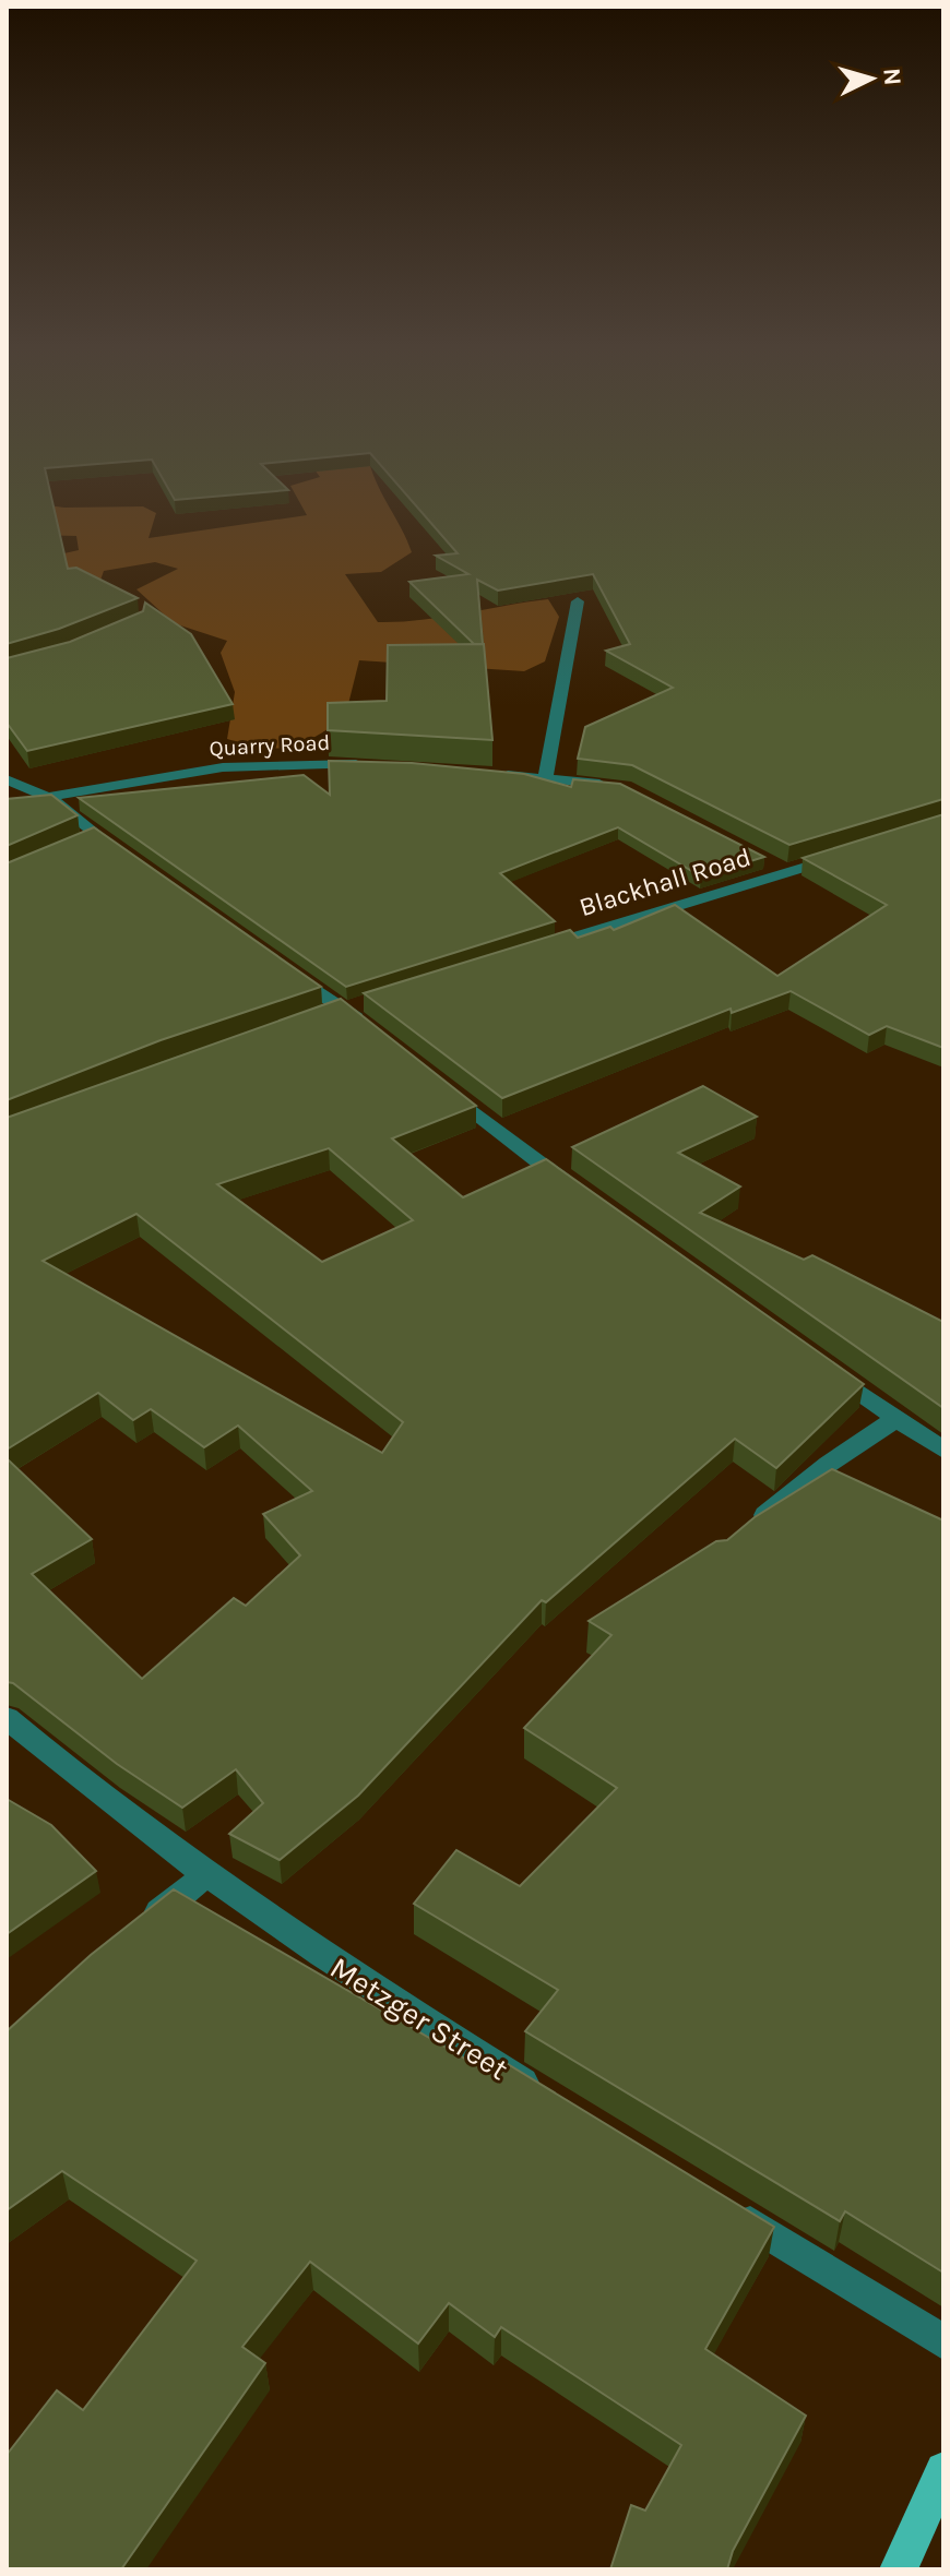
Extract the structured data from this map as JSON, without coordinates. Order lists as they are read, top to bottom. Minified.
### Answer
{"streets":{"street":["Quarry Road","Blackhall Road","Metzger Street"]},"north":"right"}
